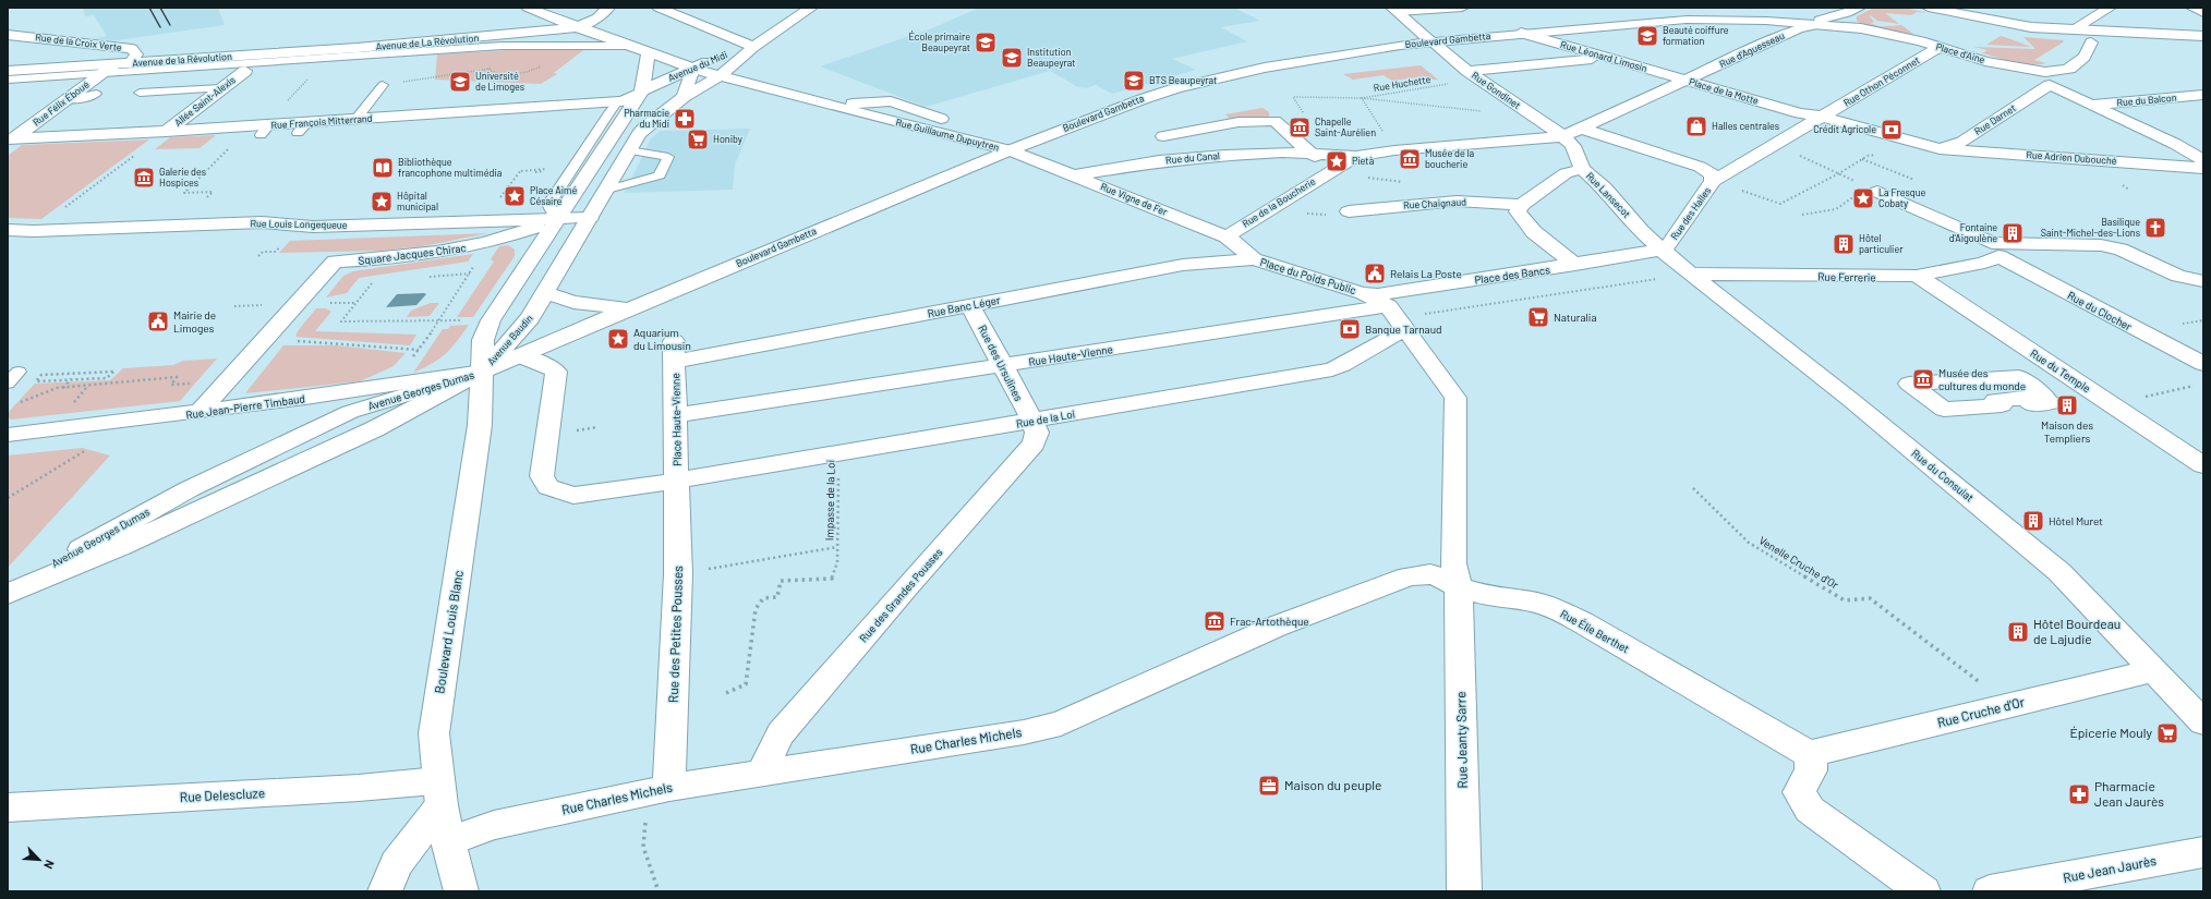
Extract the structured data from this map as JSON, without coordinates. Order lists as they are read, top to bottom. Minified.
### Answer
{"streets":{"street":["Boulevard Gambetta","Rue de la Croix Verte","Avenue de La Révolution","Rue d'Aguesseau","Place d'Aine","Rue Léonard Limosin","Avenue de la Révolution","Avenue du Midi","Rue Othon Péconnet","Rue Gondinet","Place de la Motte","Rue du Balcon","Allée Saint-Alexis","Rue Félix Éboué","Rue Darnet","Rue François Mitterrand","Rue Guillaume Dupuytren","Rue du Canal","Rue Adrien Dubouché","Rue Lansecot","Rue Vigne de Fer","Rue de la Boucherie","Rue Chaignaud","Rue des Halles","Rue Louis Longequeue","Square Jacques Chirac","Place des Bancs","Place du Poids Public","Rue Ferrerie","Rue Banc Léger","Rue du Clocher","Avenue Baudin","Rue Haute-Vienne","Rue des Ursulines","Rue du Temple","Avenue Georges Dumas","Rue Jean-Pierre Timbaud","Rue de la Loi","Place Haute-Vienne","Rue du Consulat","Rue des Grandes Pousses","Rue Élie Berthet","Boulevard Louis Blanc","Rue des Petites Pousses","Rue Cruche d'Or","Rue Jeanty Sarre","Rue Charles Michels","Rue Delescluze","Rue Jean Jaurès"],"path":["Rue Huchette","Impasse de la Loi","Venelle Cruche d'Or"]},"crossings":[["Boulevard Gambetta","Rue d'Aguesseau"],["Boulevard Gambetta","Place d'Aine"],["Boulevard Gambetta","Rue Léonard Limosin"],["Boulevard Gambetta","Rue Gondinet"],["Boulevard Gambetta","Rue Guillaume Dupuytren"],["Boulevard Gambetta","Rue Vigne de Fer"],["Boulevard Gambetta","Avenue Baudin"],["Boulevard Gambetta","Avenue Georges Dumas"],["Boulevard Gambetta","Rue Jean-Pierre Timbaud"],["Boulevard Gambetta","Place Haute-Vienne"],["Boulevard Gambetta","Boulevard Louis Blanc"],["Rue de la Croix Verte","Avenue de la Révolution"],["Avenue de La Révolution","Avenue de la Révolution"],["Rue d'Aguesseau","Place d'Aine"],["Rue d'Aguesseau","Rue Léonard Limosin"],["Rue d'Aguesseau","Place de la Motte"],["Place d'Aine","Rue Othon Péconnet"],["Place d'Aine","Rue Darnet"],["Rue Léonard Limosin","Place de la Motte"],["Avenue de la Révolution","Rue Félix Éboué"],["Avenue du Midi","Rue François Mitterrand"],["Avenue du Midi","Rue Guillaume Dupuytren"],["Avenue du Midi","Avenue Baudin"],["Rue Othon Péconnet","Place de la Motte"],["Rue Huchette","Rue Gondinet"],["Rue Huchette","Rue de la Boucherie"],["Rue Gondinet","Place de la Motte"],["Rue Gondinet","Rue Lansecot"],["Place de la Motte","Rue Darnet"],["Place de la Motte","Rue Adrien Dubouché"],["Place de la Motte","Rue Lansecot"],["Allée Saint-Alexis","Rue François Mitterrand"],["Rue Félix Éboué","Rue François Mitterrand"],["Rue Darnet","Rue Adrien Dubouché"],["Rue François Mitterrand","Avenue Baudin"],["Rue Guillaume Dupuytren","Rue Vigne de Fer"],["Rue Guillaume Dupuytren","Avenue Baudin"],["Rue du Canal","Rue Vigne de Fer"],["Rue Lansecot","Rue des Halles"],["Rue Lansecot","Place des Bancs"],["Rue Lansecot","Rue du Consulat"],["Rue Vigne de Fer","Rue de la Boucherie"],["Rue Vigne de Fer","Place du Poids Public"],["Rue Vigne de Fer","Rue Banc Léger"],["Rue des Halles","Place des Bancs"],["Rue des Halles","Rue du Consulat"],["Rue Louis Longequeue","Square Jacques Chirac"],["Rue Louis Longequeue","Avenue Baudin"],["Square Jacques Chirac","Avenue Baudin"],["Square Jacques Chirac","Rue Jean-Pierre Timbaud"],["Place des Bancs","Place du Poids Public"],["Place des Bancs","Rue du Consulat"],["Place du Poids Public","Rue Banc Léger"],["Rue Ferrerie","Rue du Clocher"],["Rue Ferrerie","Rue du Temple"],["Rue Ferrerie","Rue du Consulat"],["Rue Banc Léger","Rue des Ursulines"],["Rue Banc Léger","Place Haute-Vienne"],["Avenue Baudin","Avenue Georges Dumas"],["Avenue Baudin","Rue Jean-Pierre Timbaud"],["Avenue Baudin","Boulevard Louis Blanc"],["Rue Haute-Vienne","Rue des Ursulines"],["Rue Haute-Vienne","Rue de la Loi"],["Rue Haute-Vienne","Place Haute-Vienne"],["Rue des Ursulines","Rue de la Loi"],["Rue des Ursulines","Rue des Grandes Pousses"],["Avenue Georges Dumas","Rue Jean-Pierre Timbaud"],["Avenue Georges Dumas","Boulevard Louis Blanc"],["Rue Jean-Pierre Timbaud","Boulevard Louis Blanc"],["Rue de la Loi","Place Haute-Vienne"],["Rue de la Loi","Impasse de la Loi"],["Rue de la Loi","Rue des Grandes Pousses"],["Rue de la Loi","Rue des Petites Pousses"],["Place Haute-Vienne","Rue des Petites Pousses"],["Rue du Consulat","Rue Cruche d'Or"],["Impasse de la Loi","Rue des Petites Pousses"],["Venelle Cruche d'Or","Rue Cruche d'Or"],["Rue des Grandes Pousses","Rue Charles Michels"],["Rue Élie Berthet","Rue Cruche d'Or"],["Rue Élie Berthet","Rue Jeanty Sarre"],["Rue Élie Berthet","Rue Charles Michels"],["Boulevard Louis Blanc","Rue Charles Michels"],["Boulevard Louis Blanc","Rue Delescluze"],["Rue des Petites Pousses","Rue Charles Michels"],["Rue Jeanty Sarre","Rue Charles Michels"]],"places":{"school or university":["Beauté coiffure formation","École primaire Beaupeyrat","Institution Beaupeyrat","BTS Beaupeyrat","Université de Limoges"],"pharmacy":["Pharmacie du Midi","Pharmacie Jean Jaurès"],"shop":["Halles centrales"],"museum":["Chapelle Saint-Aurélien","Musée de la boucherie","Galerie des Hospices","Musée des cultures du monde","Frac-Artothèque"],"bank":["Crédit Agricole","Banque Tarnaud"],"supermarket":["Honiby","Naturalia","Épicerie Mouly"],"place":["Pietà","Place Aimé Césaire","La Fresque Cobaty","Hôpital municipal","Aquarium du Limousin"],"library":["Bibliothèque francophone multimédia"],"church":["Basilique Saint-Michel-des-Lions"],"building":["Fontaine d'Aigoulène","Hôtel particulier","Maison des Templiers","Hôtel Muret","Hôtel Bourdeau de Lajudie"],"public building":["Relais La Poste","Mairie de Limoges"],"office":["Maison du peuple"]},"north":"bottom right"}
